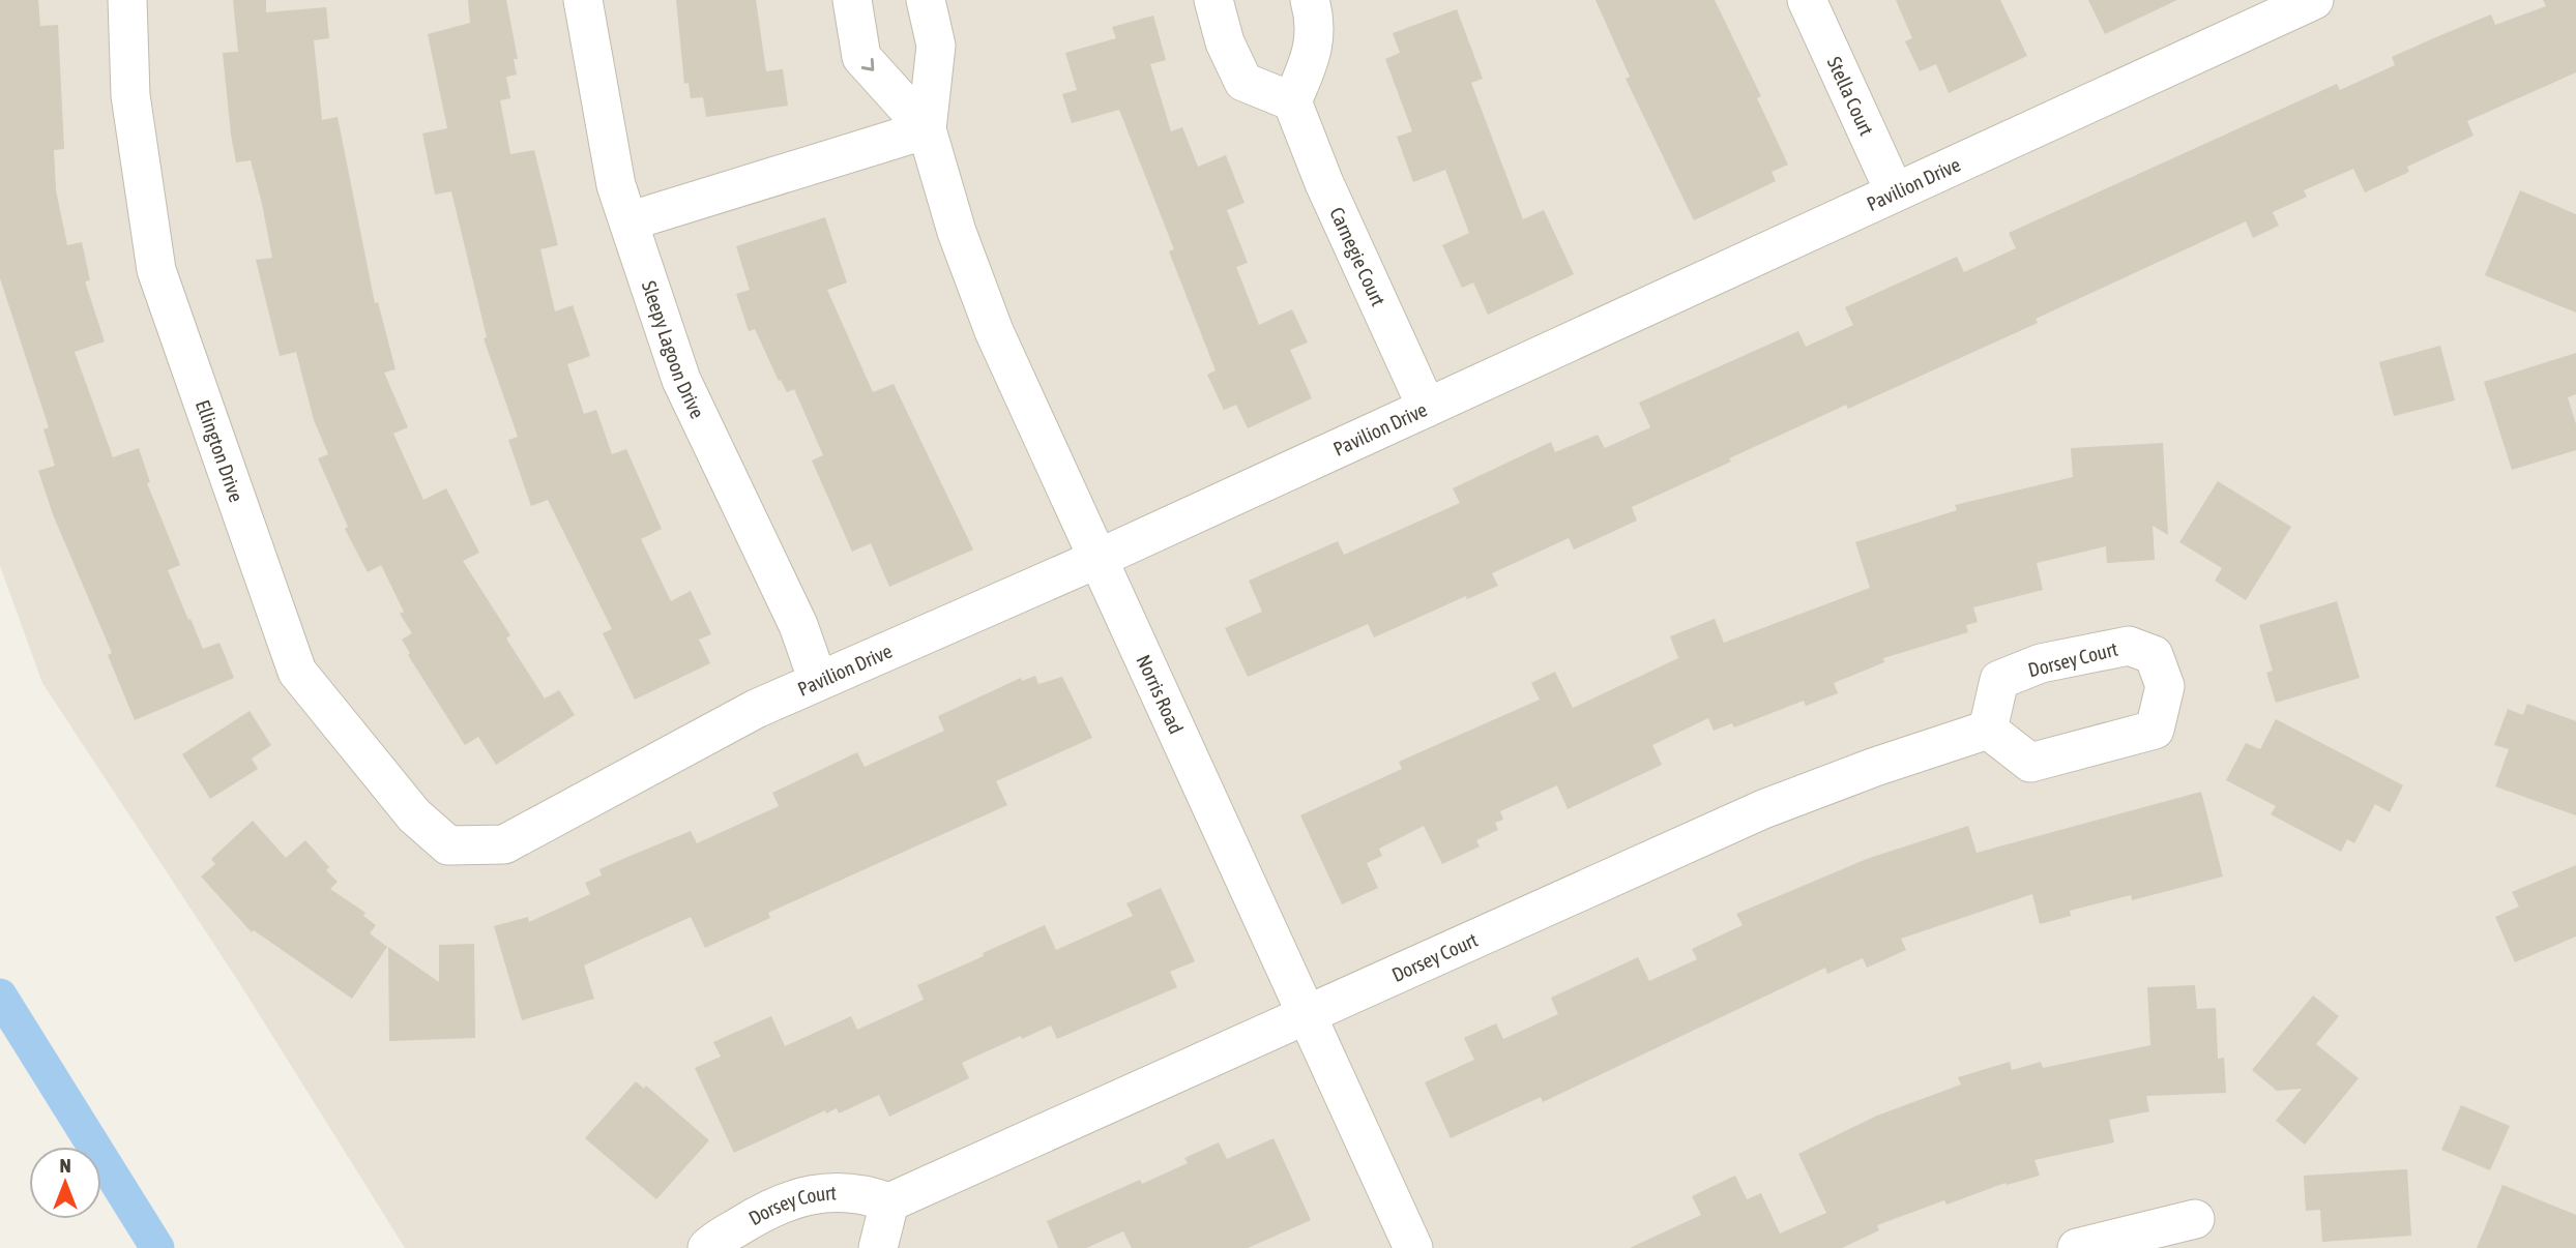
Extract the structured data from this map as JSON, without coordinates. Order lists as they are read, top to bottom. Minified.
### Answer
{"streets":{"street":["Stella Court","Pavilion Drive","Carnegie Court","Sleepy Lagoon Drive","Ellington Drive","Dorsey Court","Norris Road"]},"crossings":[["Stella Court","Pavilion Drive"],["Pavilion Drive","Carnegie Court"],["Pavilion Drive","Sleepy Lagoon Drive"],["Pavilion Drive","Ellington Drive"],["Pavilion Drive","Norris Road"],["Dorsey Court","Norris Road"]],"north":"top"}
